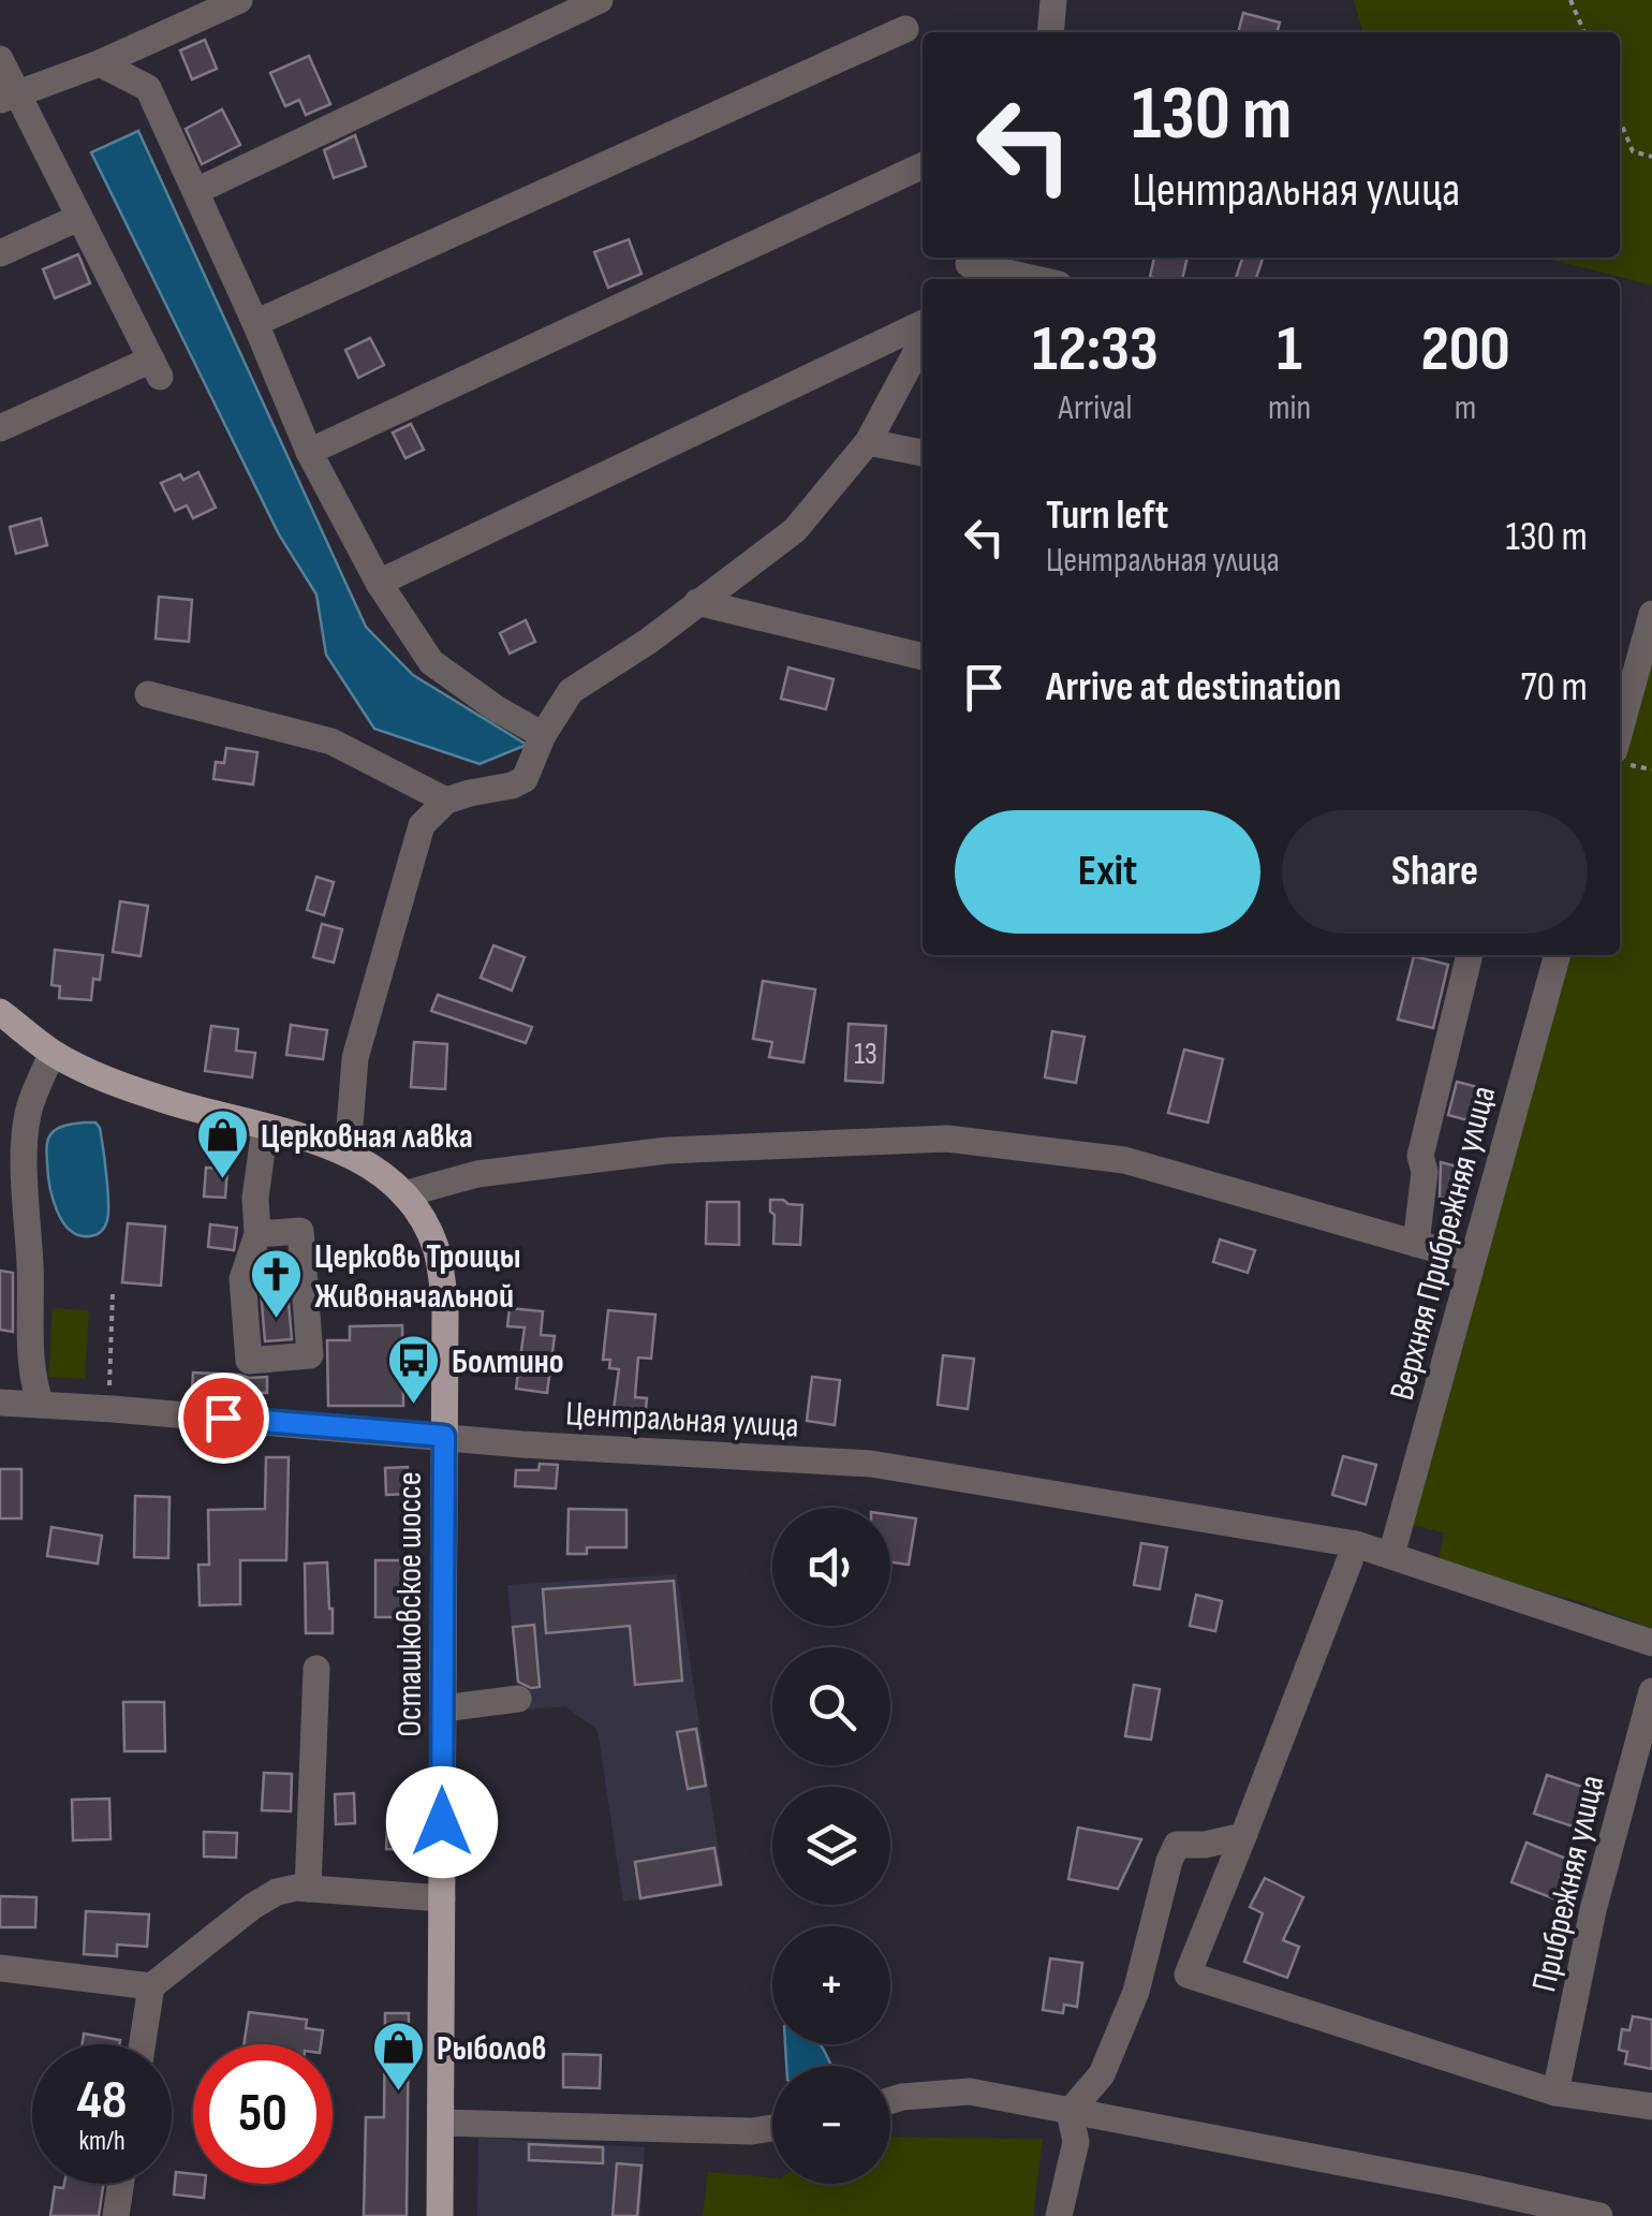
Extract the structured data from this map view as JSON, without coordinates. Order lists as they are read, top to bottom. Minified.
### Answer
{"streets":{"main road":["Осташковское шоссе"],"street":["Верхняя Прибрежняя улица","Центральная улица","Прибрежняя улица"]},"crossings":[["Центральная улица","Осташковское шоссе"]],"places":{"shop":["Церковная лавка","Рыболов"],"church":["Церковь Троицы Живоначальной"],"bus stop":["Болтино"]},"house_numbers":["13"],"page":{"turn":["130 m","Центральная улица"],"eta":["12:33","Arrival","1","min","200","m"],"list":[{"name":"Turn left","note":"Центральная улица","value":"130 m"},{"name":"Arrive at destination","value":"70 m"}],"buttons":["Exit","Share"],"map_buttons":["+","−"],"speed":"48 km/h","limit":"50"}}
